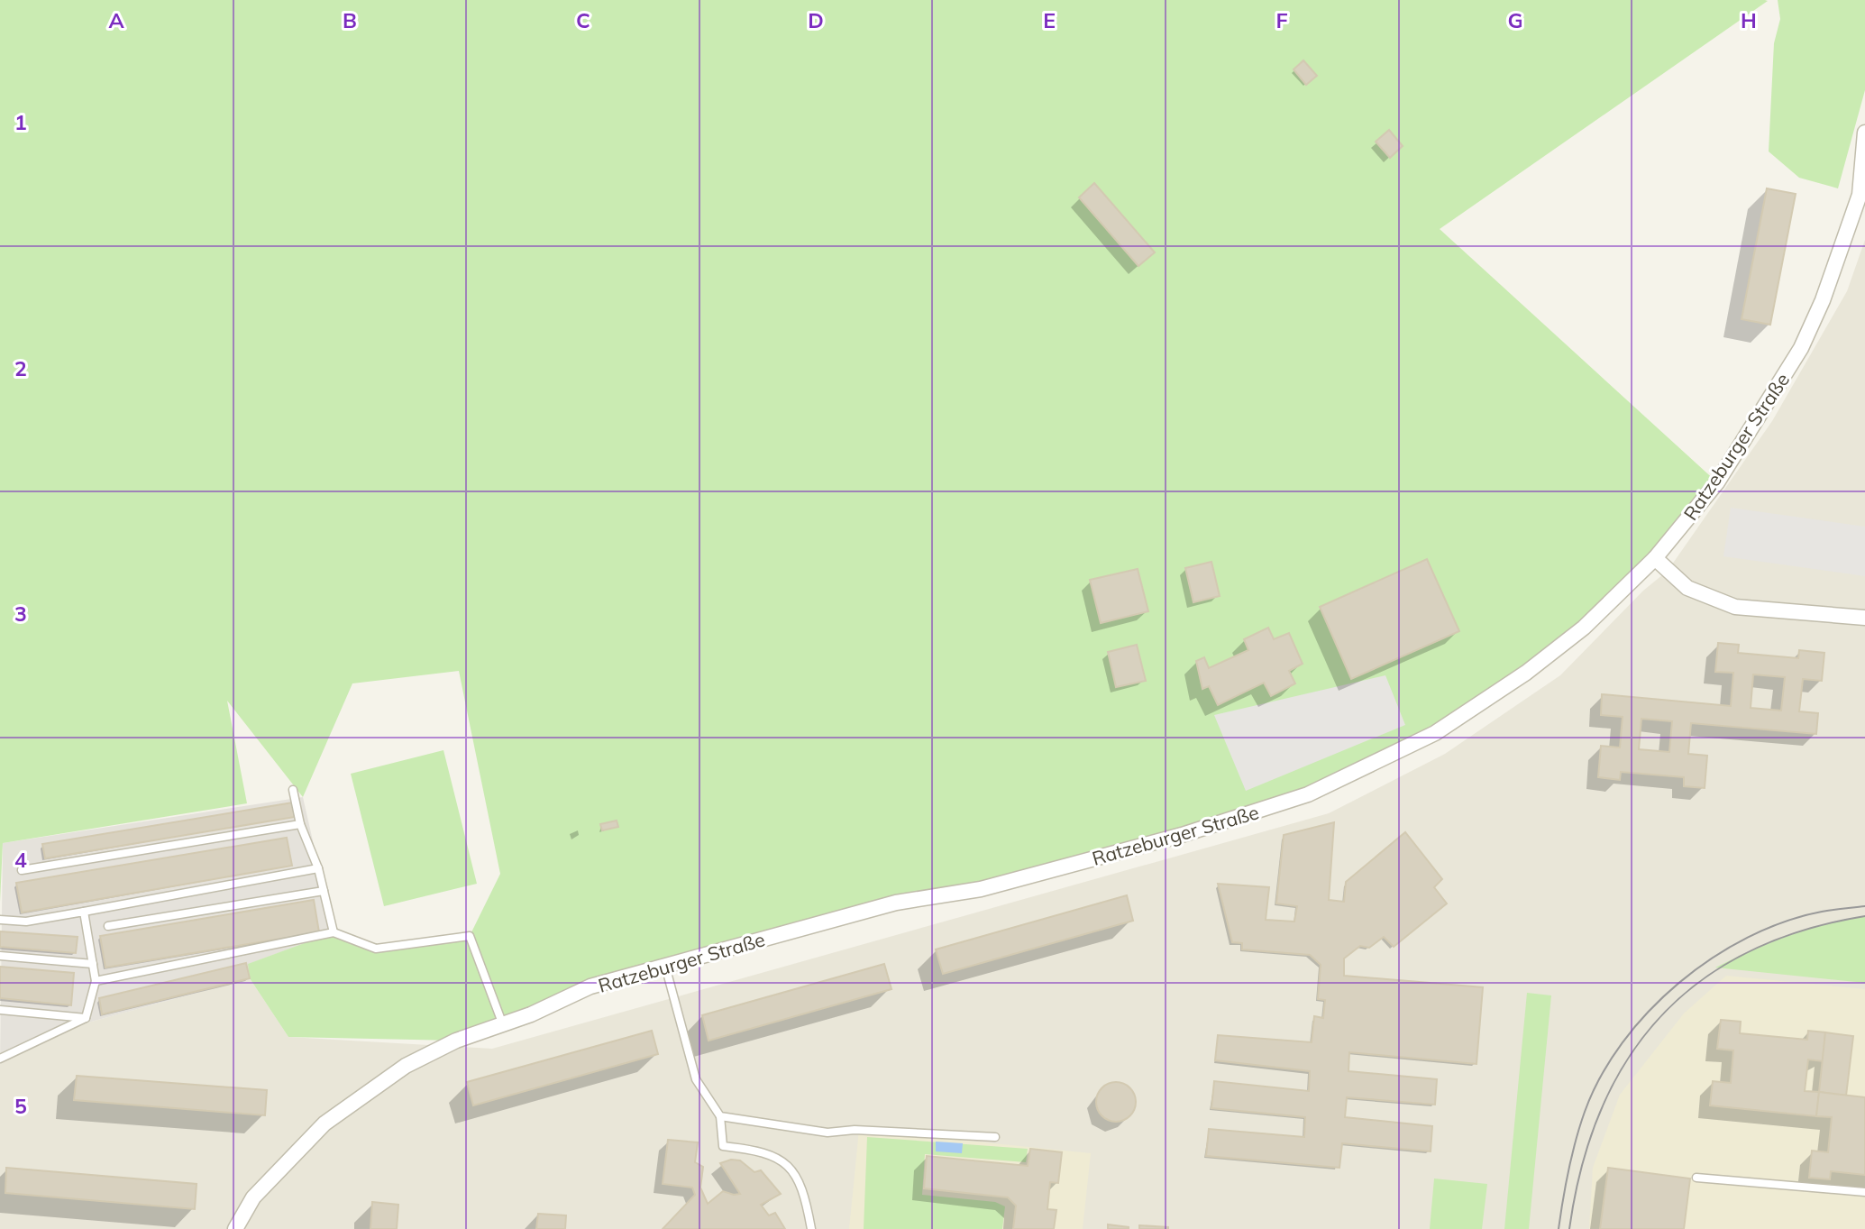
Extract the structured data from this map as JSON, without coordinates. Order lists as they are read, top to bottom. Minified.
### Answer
{"streets":{"street":["Ratzeburger Straße"]},"grid":{"columns":["A","B","C","D","E","F","G","H"],"rows":["1","2","3","4","5"]}}
